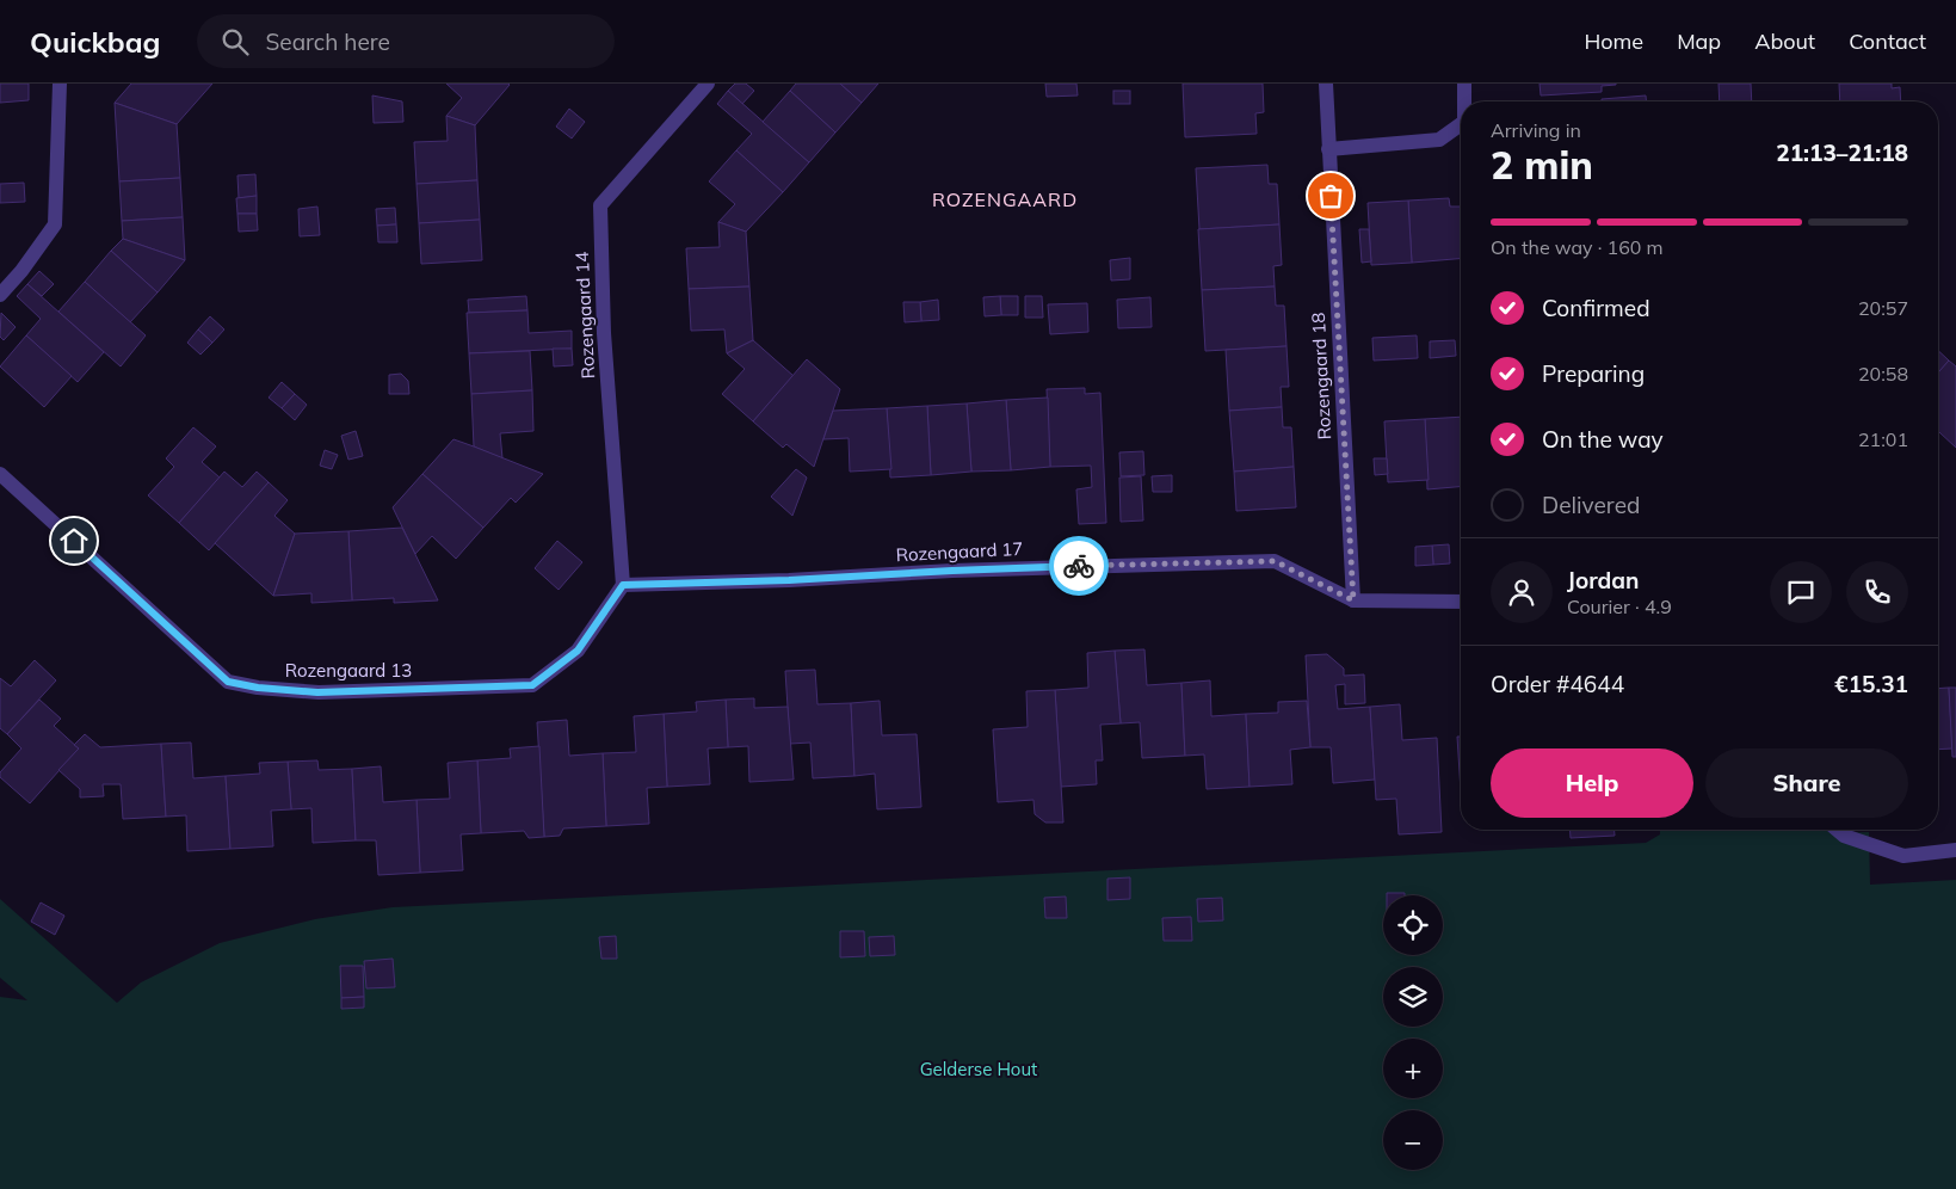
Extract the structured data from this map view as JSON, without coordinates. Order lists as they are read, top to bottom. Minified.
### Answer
{"streets":{"street":["Rozengaard 14","Rozengaard 18","Rozengaard 17","Rozengaard 13"]},"crossings":[["Rozengaard 14","Rozengaard 17"],["Rozengaard 14","Rozengaard 13"],["Rozengaard 18","Rozengaard 17"],["Rozengaard 17","Rozengaard 13"]],"districts":["ROZENGAARD"],"parks":["Gelderse Hout"],"page":{"header":"Quickbag","search":"Search here","nav":["Home","Map","About","Contact"],"heading":["2 min","Arriving in","21:13–21:18"],"panel":["Jordan","Courier · 4.9","Order #4644","€15.31"],"bar":"On the way · 160 m","list":[["Confirmed","20:57"],["Preparing","20:58"],["On the way","21:01"],"Delivered"],"buttons":["Help","Share"],"map_buttons":["+","−"]}}
